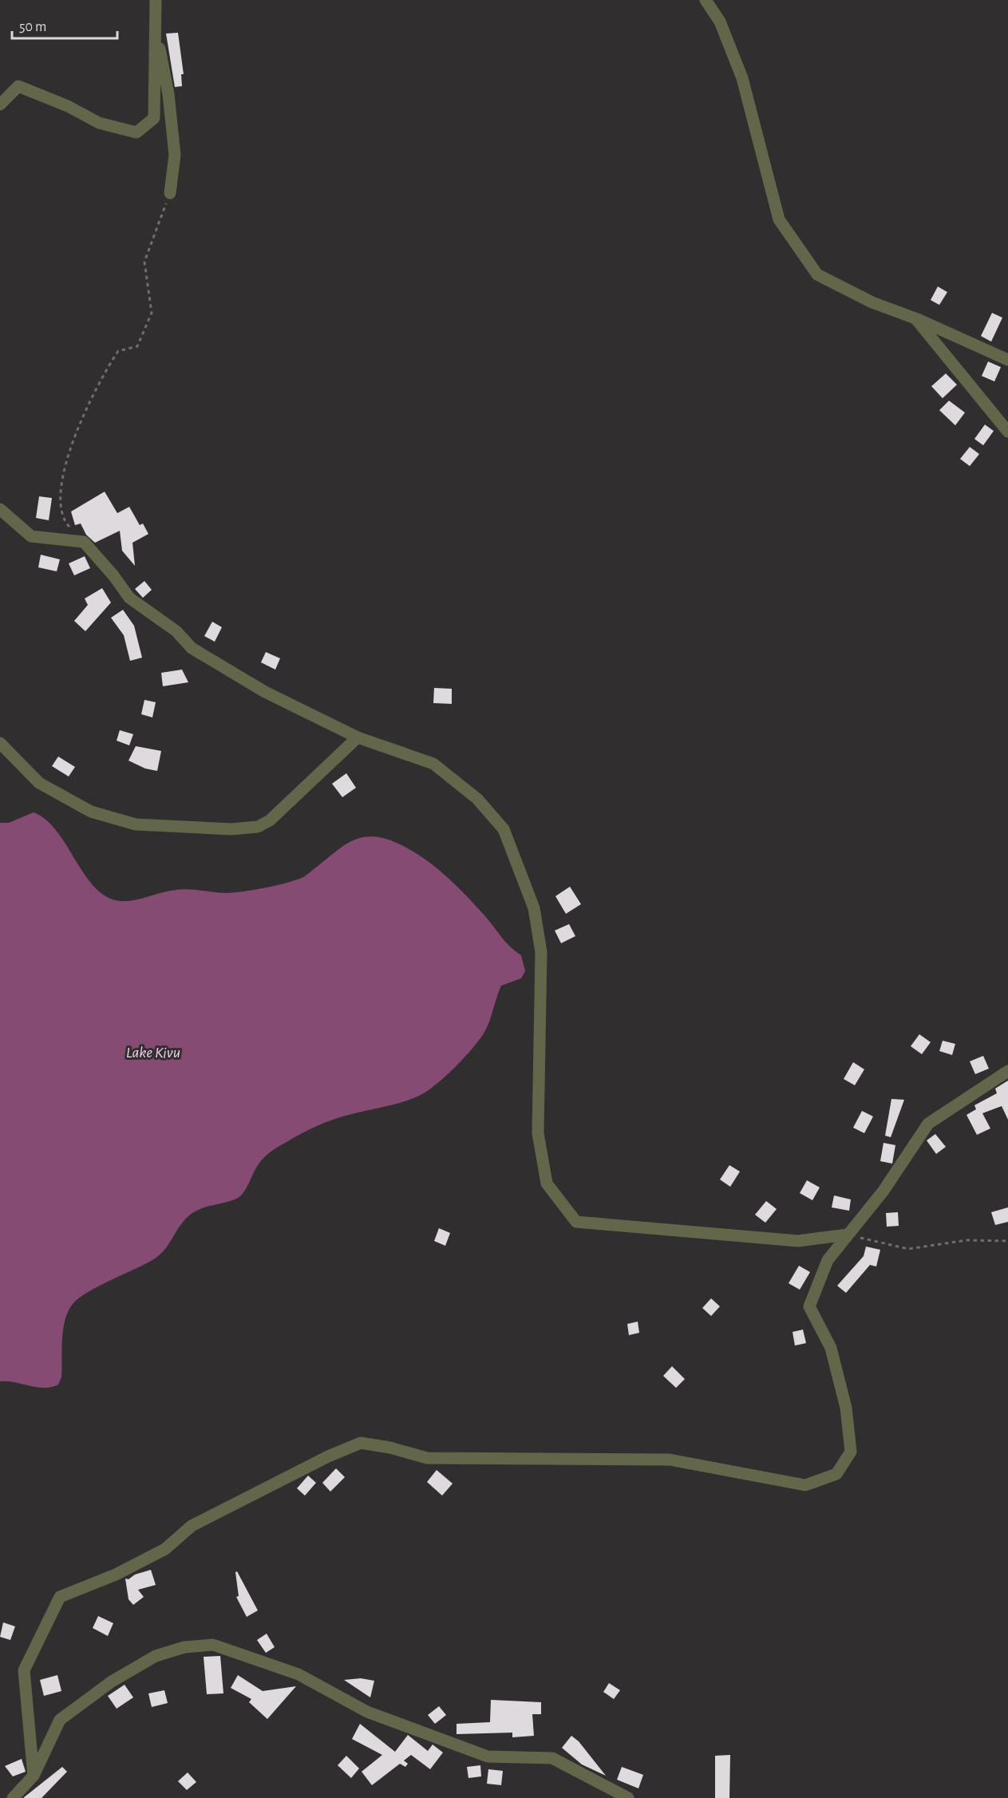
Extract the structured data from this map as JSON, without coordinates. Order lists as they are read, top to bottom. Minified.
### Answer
{"water":["Lake Kivu"],"scale_bar":"50 m"}
